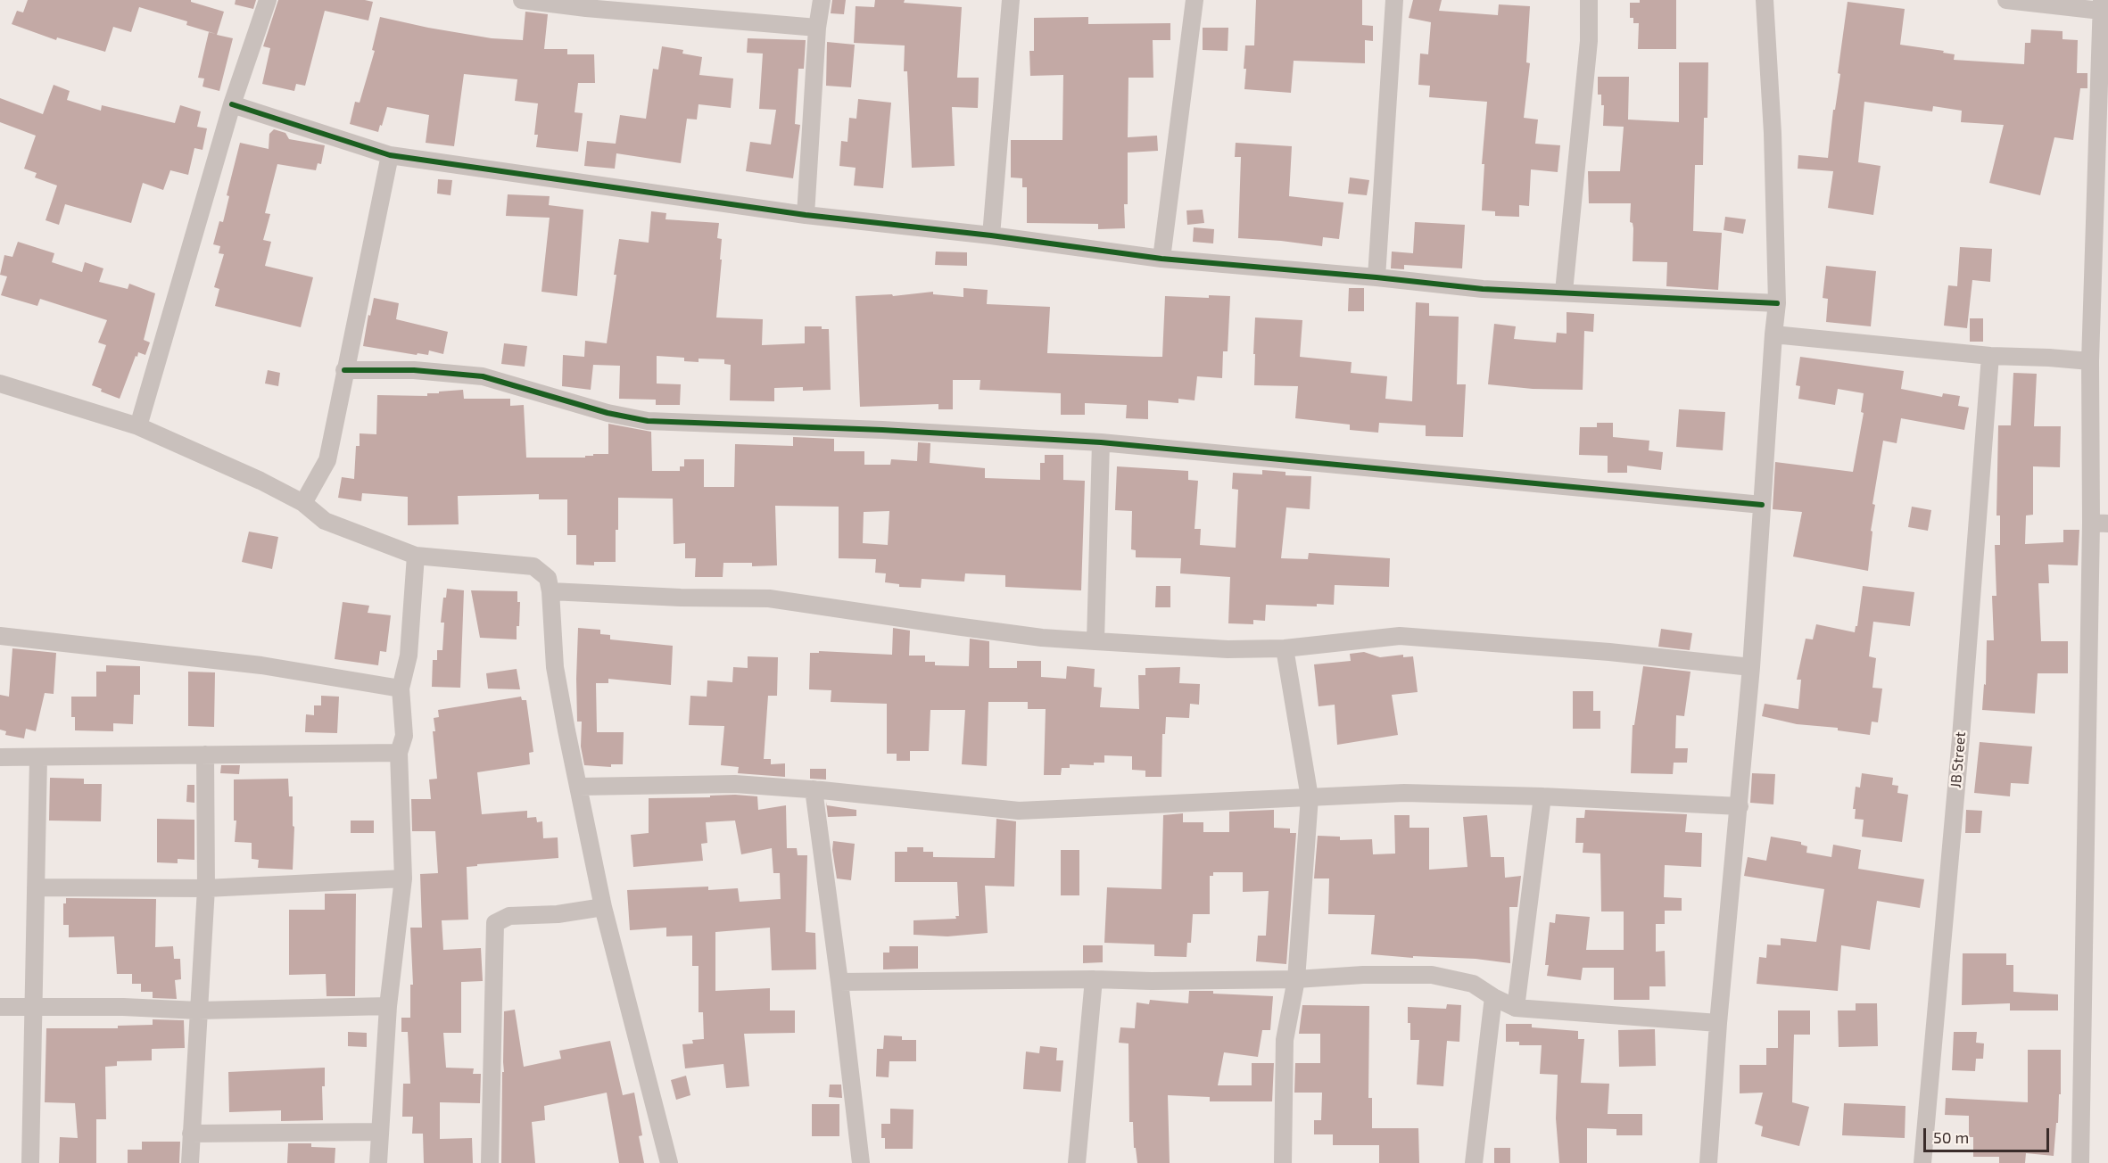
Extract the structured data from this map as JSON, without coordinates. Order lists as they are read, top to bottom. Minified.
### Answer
{"streets":{"street":["JB Street"]},"scale_bar":"50 m"}
